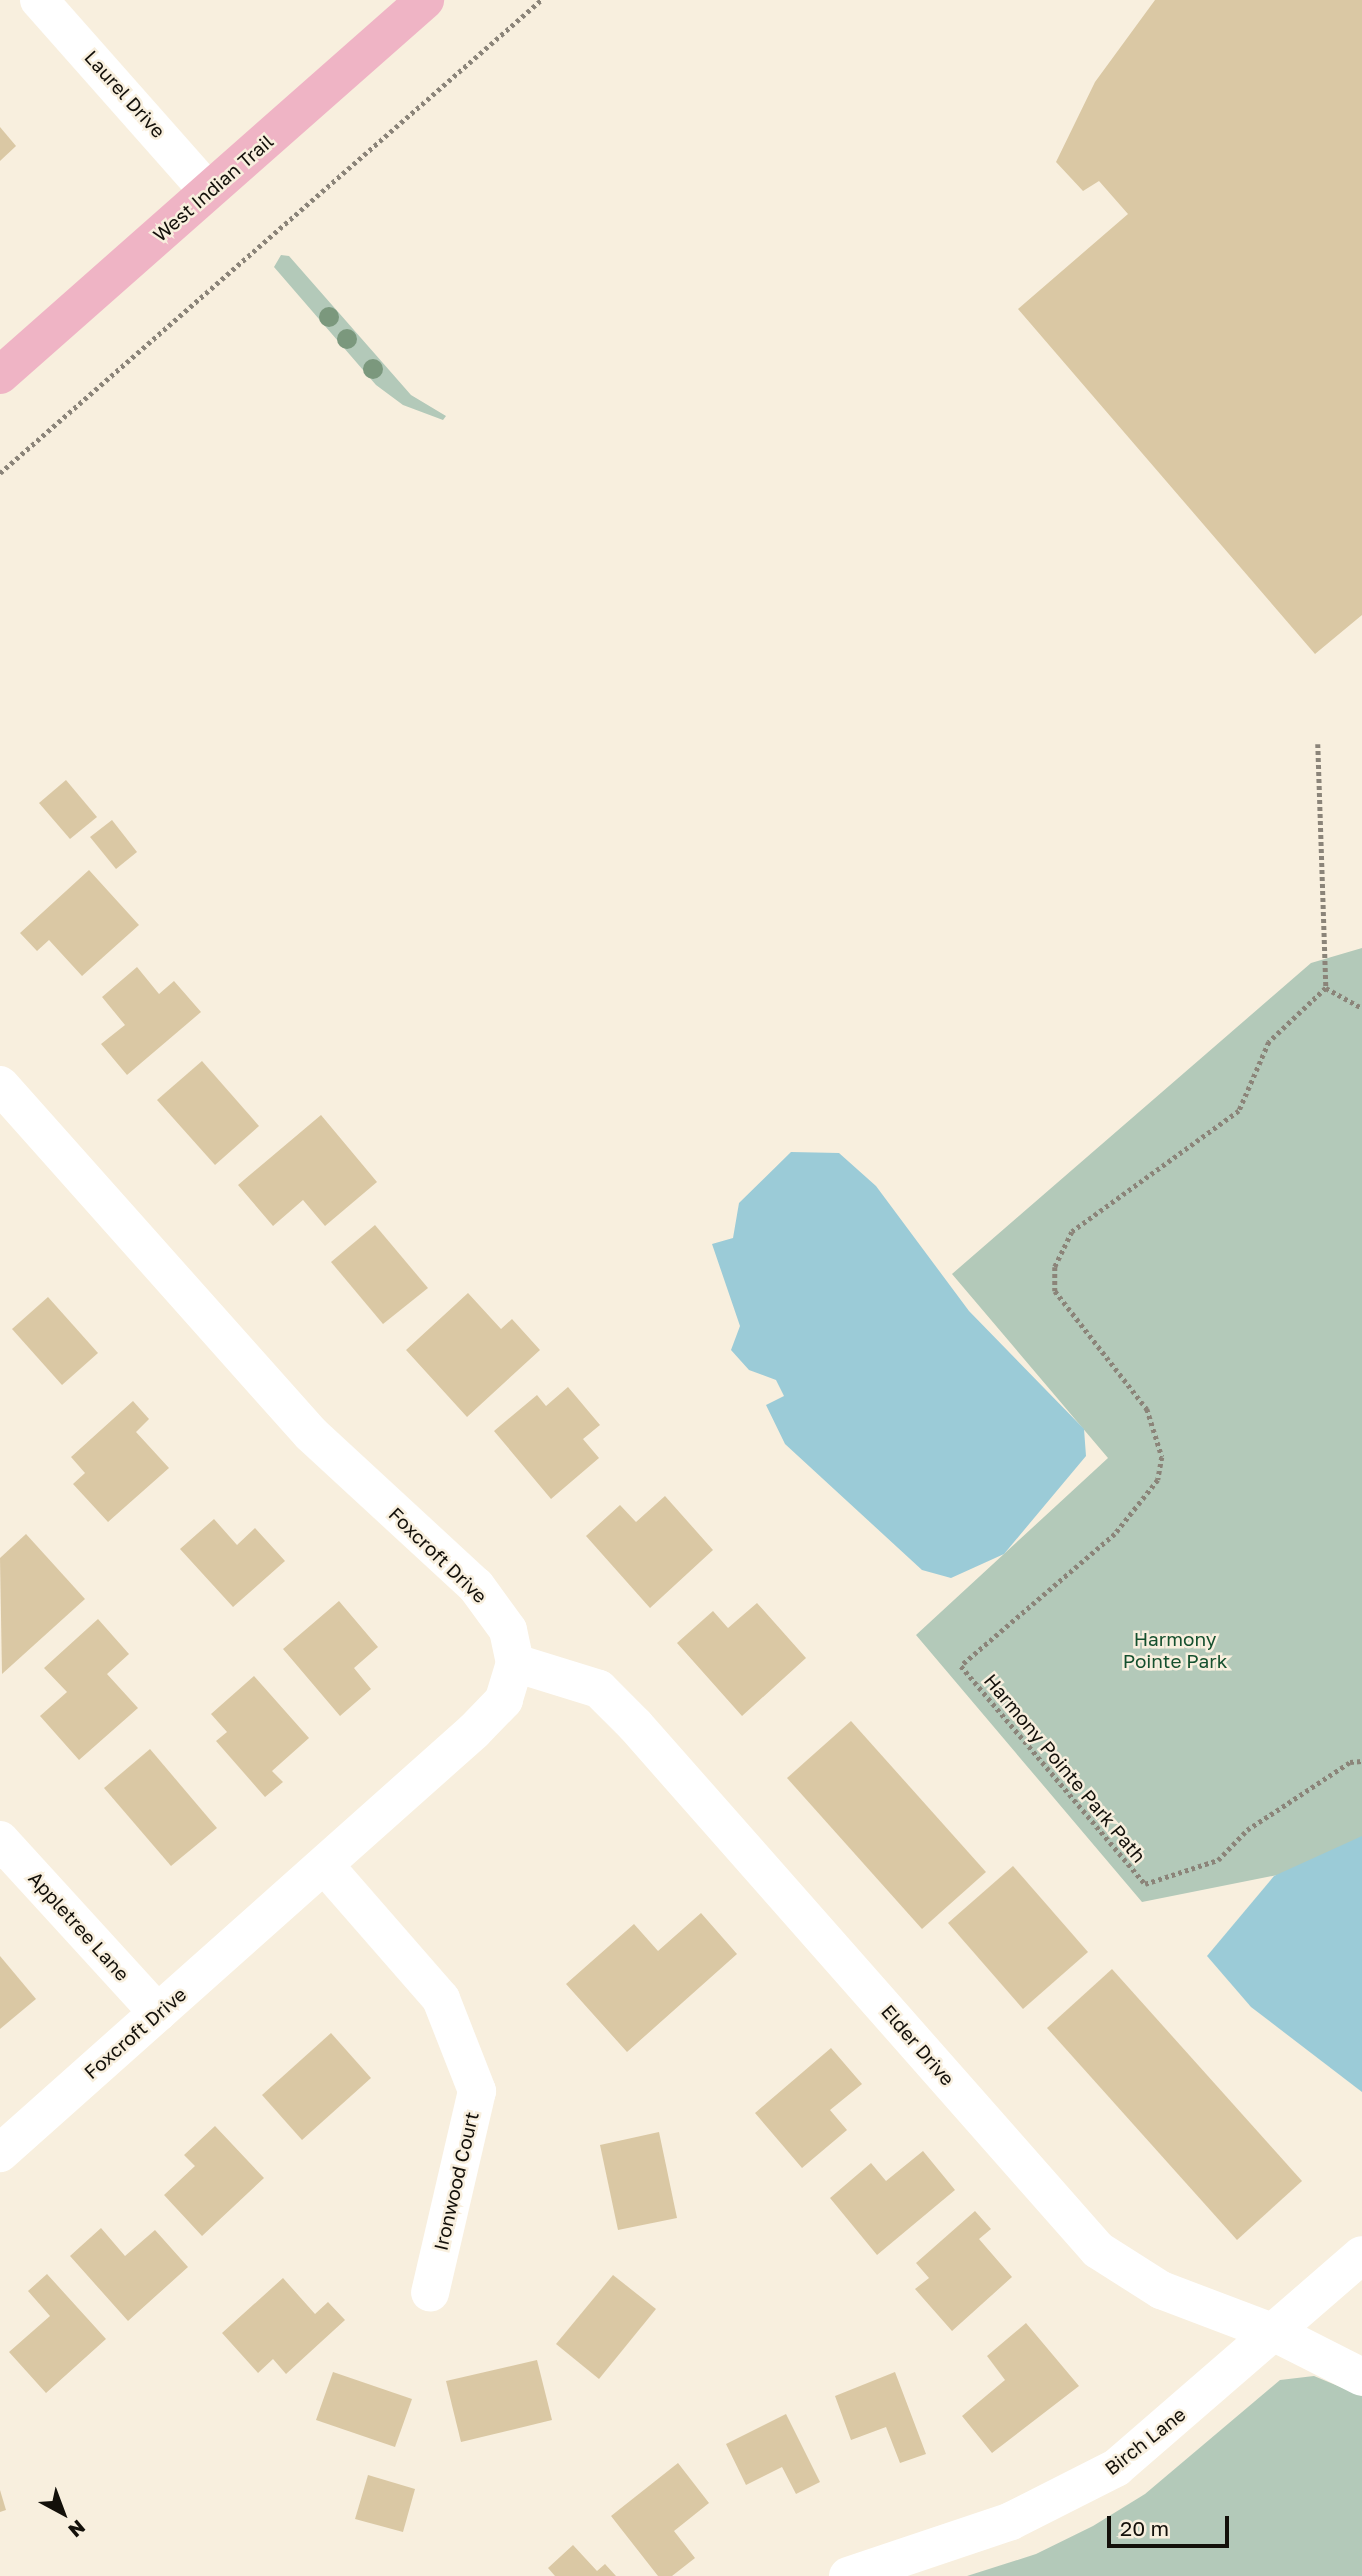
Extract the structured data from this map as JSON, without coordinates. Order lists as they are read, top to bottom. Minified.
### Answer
{"streets":{"main road":["West Indian Trail"],"street":["Laurel Drive","Foxcroft Drive","Appletree Lane","Elder Drive","Ironwood Court","Birch Lane"],"path":["Harmony Pointe Park Path"]},"crossings":[["Laurel Drive","West Indian Trail"],["Foxcroft Drive","Appletree Lane"],["Foxcroft Drive","Elder Drive"],["Foxcroft Drive","Ironwood Court"],["Elder Drive","Birch Lane"]],"parks":["Harmony Pointe Park"],"scale_bar":"20 m","north":"bottom right"}
